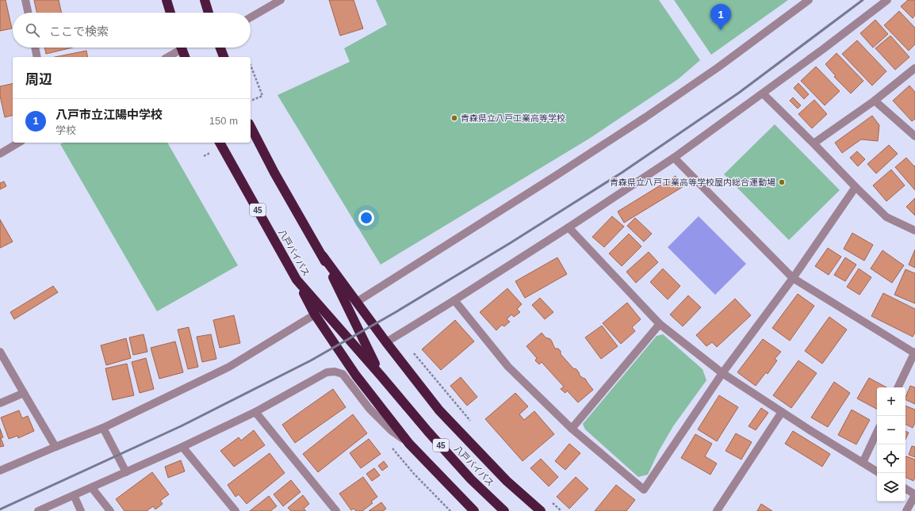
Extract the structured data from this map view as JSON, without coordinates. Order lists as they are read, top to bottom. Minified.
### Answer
{"streets":{"highway":["45","八戸バイパス"]},"places":["青森県立八戸工業高等学校","青森県立八戸工業高等学校屋内総合運動場"],"page":{"pins":"1","search":"ここで検索","heading":"周辺","list":[{"mark":"1","name":"八戸市立江陽中学校","note":"学校","value":"150 m"}],"map_buttons":["+","−"]}}
